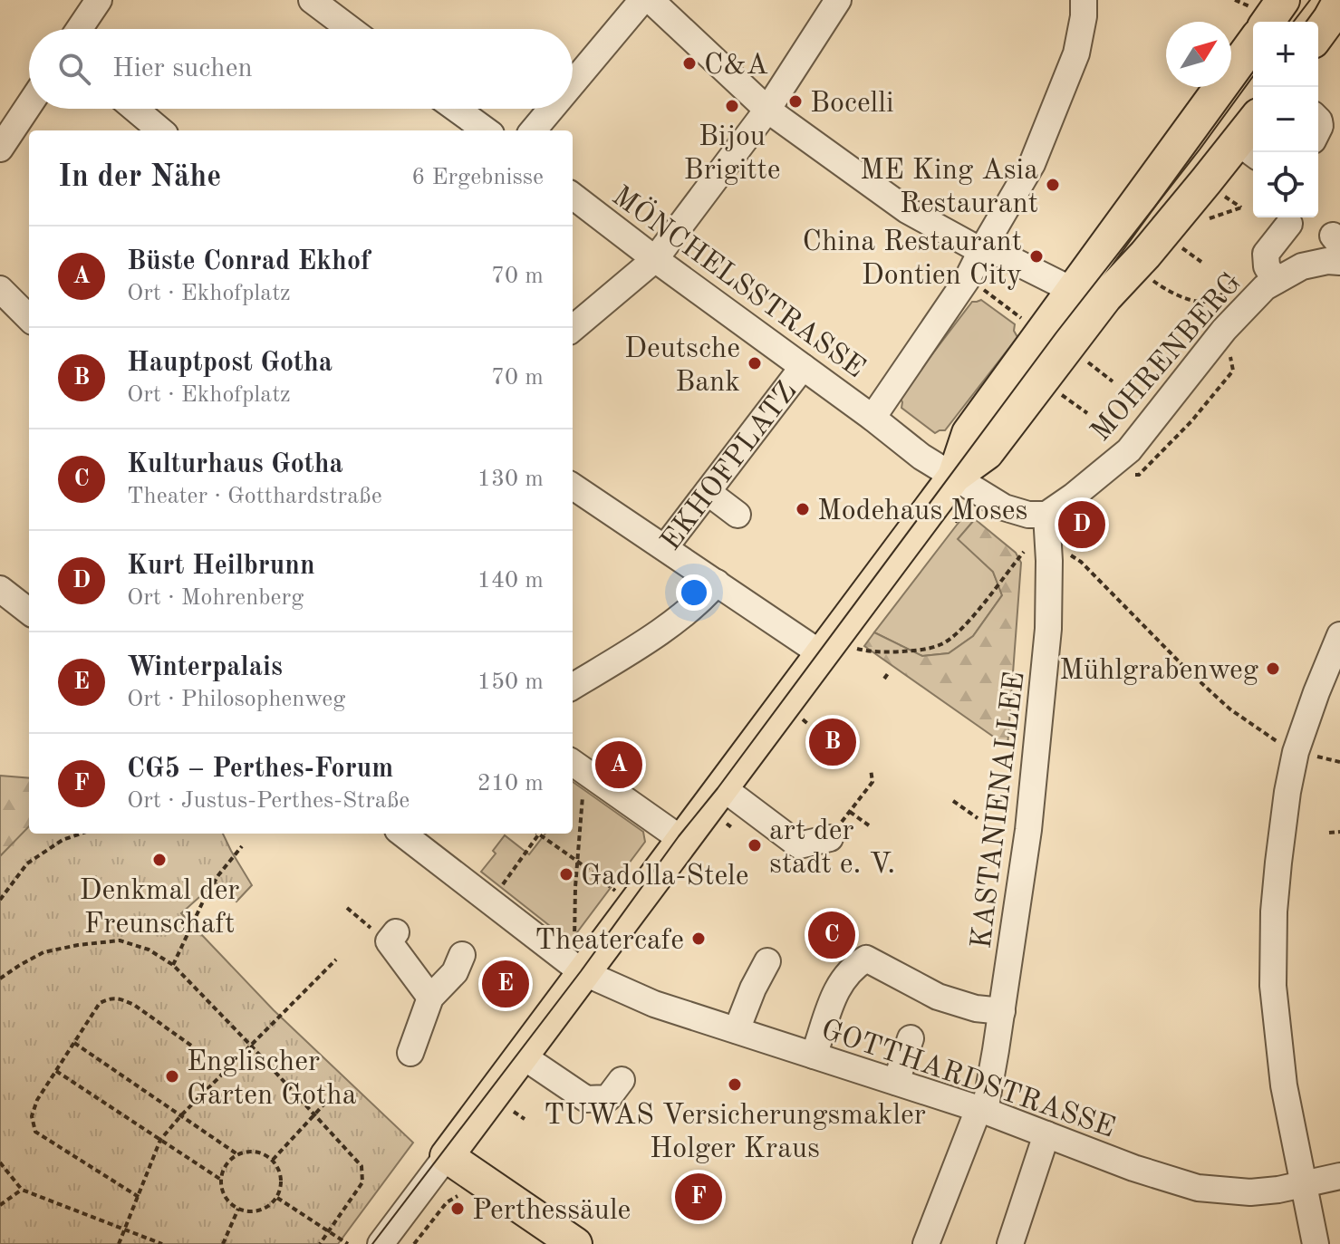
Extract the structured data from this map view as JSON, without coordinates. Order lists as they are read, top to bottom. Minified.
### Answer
{"streets":{"street":["MÖNCHELSSTRASSE","MOHRENBERG","EKHOFPLATZ","KASTANIENALLEE","GOTTHARDSTRASSE"]},"crossings":[["MÖNCHELSSTRASSE","EKHOFPLATZ"],["MOHRENBERG","KASTANIENALLEE"],["KASTANIENALLEE","GOTTHARDSTRASSE"]],"places":["C&A","Bocelli","Bijou Brigitte","ME King Asia Restaurant","China Restaurant Dontien City","Deutsche Bank","Modehaus Moses","Mühlgrabenweg","art der stadt e. V.","Denkmal der Freunschaft","Gadolla-Stele","Theatercafe","Englischer Garten Gotha","TUWAS Versicherungsmakler Holger Kraus","Perthessäule"],"north":"top right","page":{"map_buttons":["+","−"],"search":"Hier suchen","heading":["In der Nähe","6 Ergebnisse"],"list":[{"mark":"A","name":"Büste Conrad Ekhof","note":"Ort · Ekhofplatz","value":"70 m"},{"mark":"B","name":"Hauptpost Gotha","note":"Ort · Ekhofplatz","value":"70 m"},{"mark":"C","name":"Kulturhaus Gotha","note":"Theater · Gotthardstraße","value":"130 m"},{"mark":"D","name":"Kurt Heilbrunn","note":"Ort · Mohrenberg","value":"140 m"},{"mark":"E","name":"Winterpalais","note":"Ort · Philosophenweg","value":"150 m"},{"mark":"F","name":"CG5 – Perthes-Forum","note":"Ort · Justus-Perthes-Straße","value":"210 m"}],"pins":["D","B","A","C","E","F"]}}
